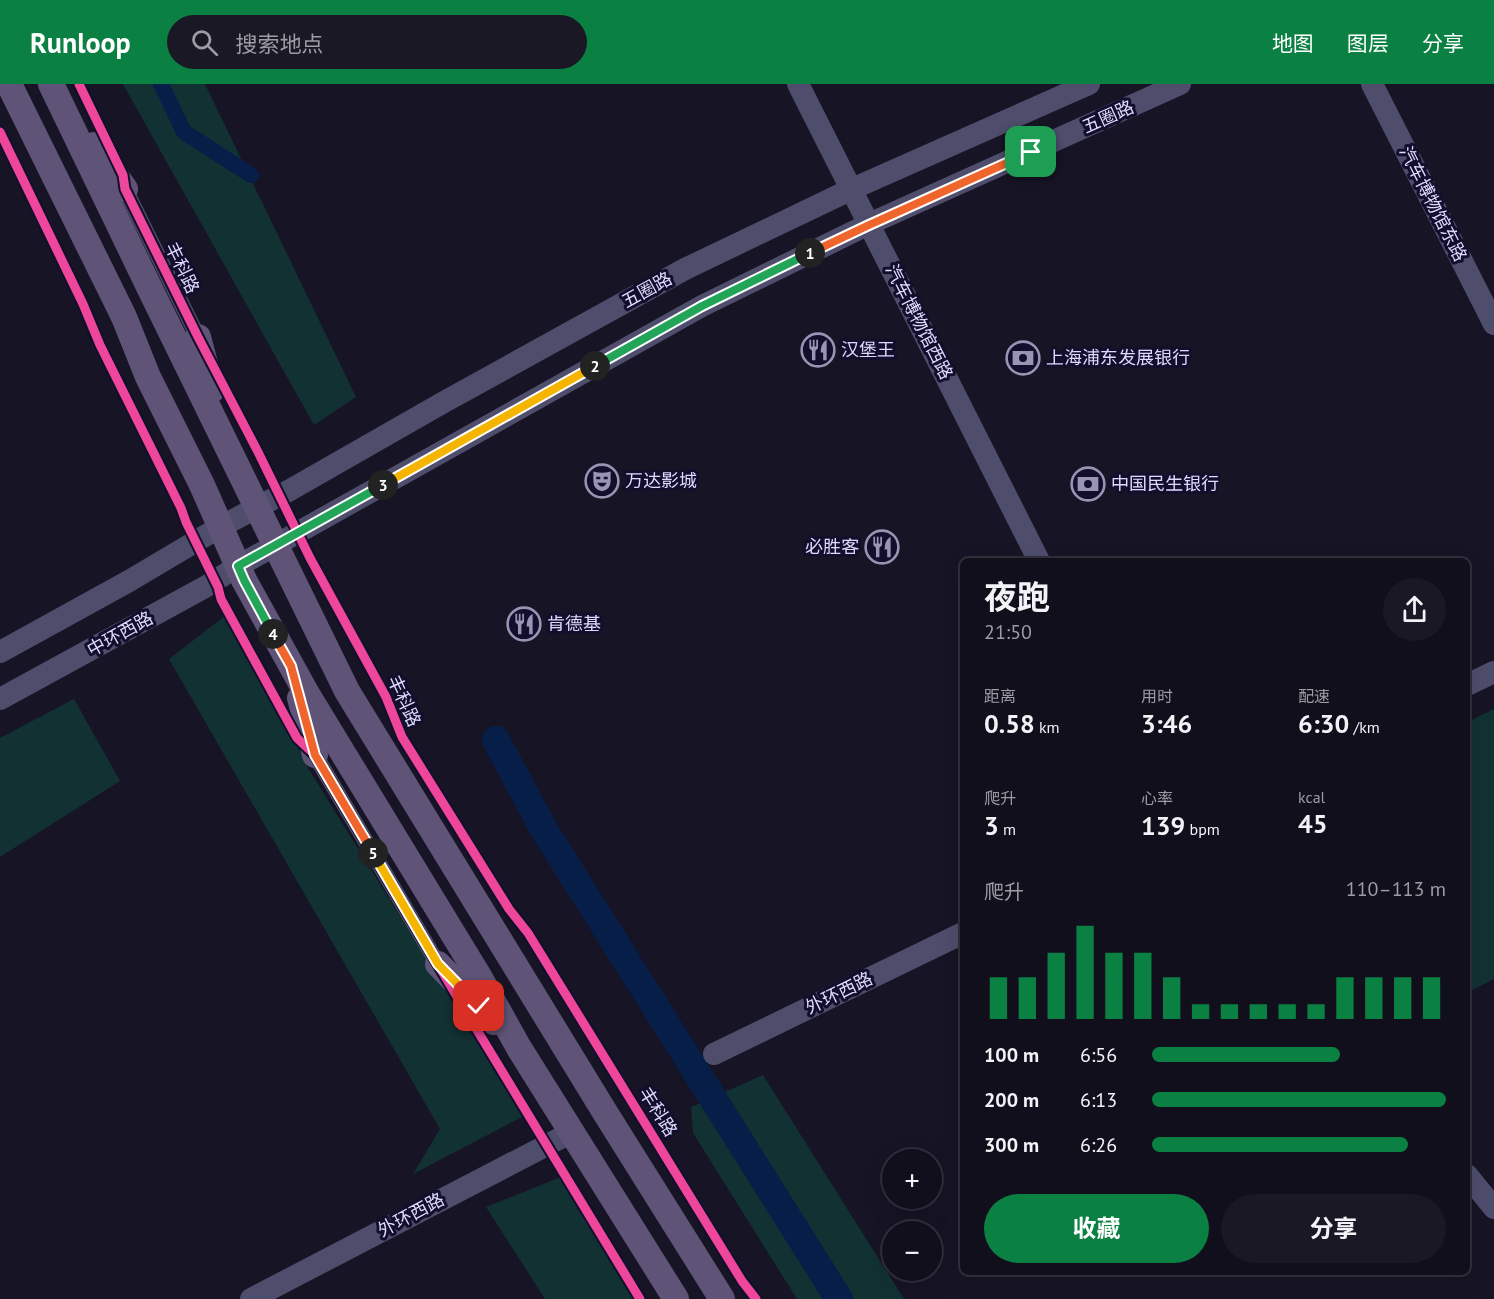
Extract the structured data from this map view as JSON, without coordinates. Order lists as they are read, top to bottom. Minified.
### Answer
{"streets":{"street":["五圈路","汽车博物馆东路","丰科路","汽车博物馆西路","中环西路","外环西路"]},"crossings":[["五圈路","汽车博物馆西路"],["五圈路","中环西路"]],"places":{"restaurant":["汉堡王","必胜客","肯德基"],"bank":["上海浦东发展银行","中国民生银行"],"theatre":["万达影城"]},"page":{"header":"Runloop","search":"搜索地点","nav":["地图","图层","分享"],"pins":["1","2","3","4","5"],"heading":["夜跑","21:50"],"stats":[["距离","0.58 km"],["用时","3:46"],["配速","6:30 /km"],["爬升","3 m"],["心率","139 bpm"],["kcal","45"]],"chart":["爬升","110–113 m"],"list":[{"name":"100 m","note":"6:56"},{"name":"200 m","note":"6:13"},{"name":"300 m","note":"6:26"}],"map_buttons":["+","−"],"buttons":["收藏","分享"]}}
